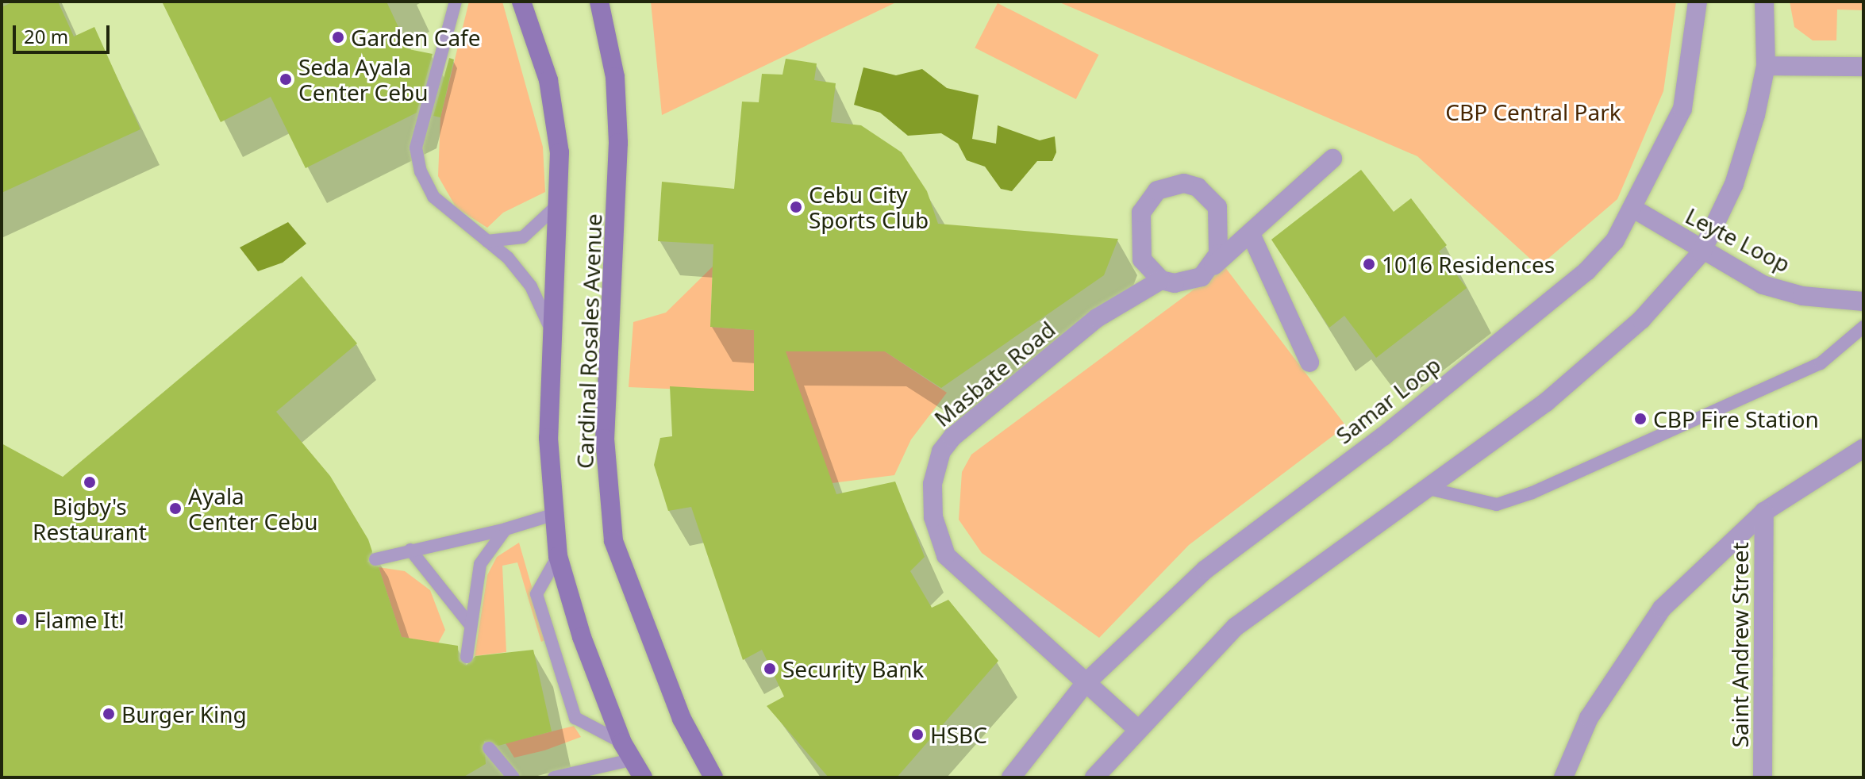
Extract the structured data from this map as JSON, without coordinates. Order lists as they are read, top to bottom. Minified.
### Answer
{"streets":{"main road":["Cardinal Rosales Avenue"],"street":["Leyte Loop","Masbate Road","Samar Loop","Saint Andrew Street"]},"crossings":[["Leyte Loop","Samar Loop"],["Masbate Road","Samar Loop"]],"parks":["CBP Central Park"],"places":["Garden Cafe","Seda Ayala Center Cebu","Cebu City Sports Club","1016 Residences","CBP Fire Station","Bigby's Restaurant","Ayala Center Cebu","Flame It!","Security Bank","Burger King","HSBC"],"scale_bar":"20 m"}
